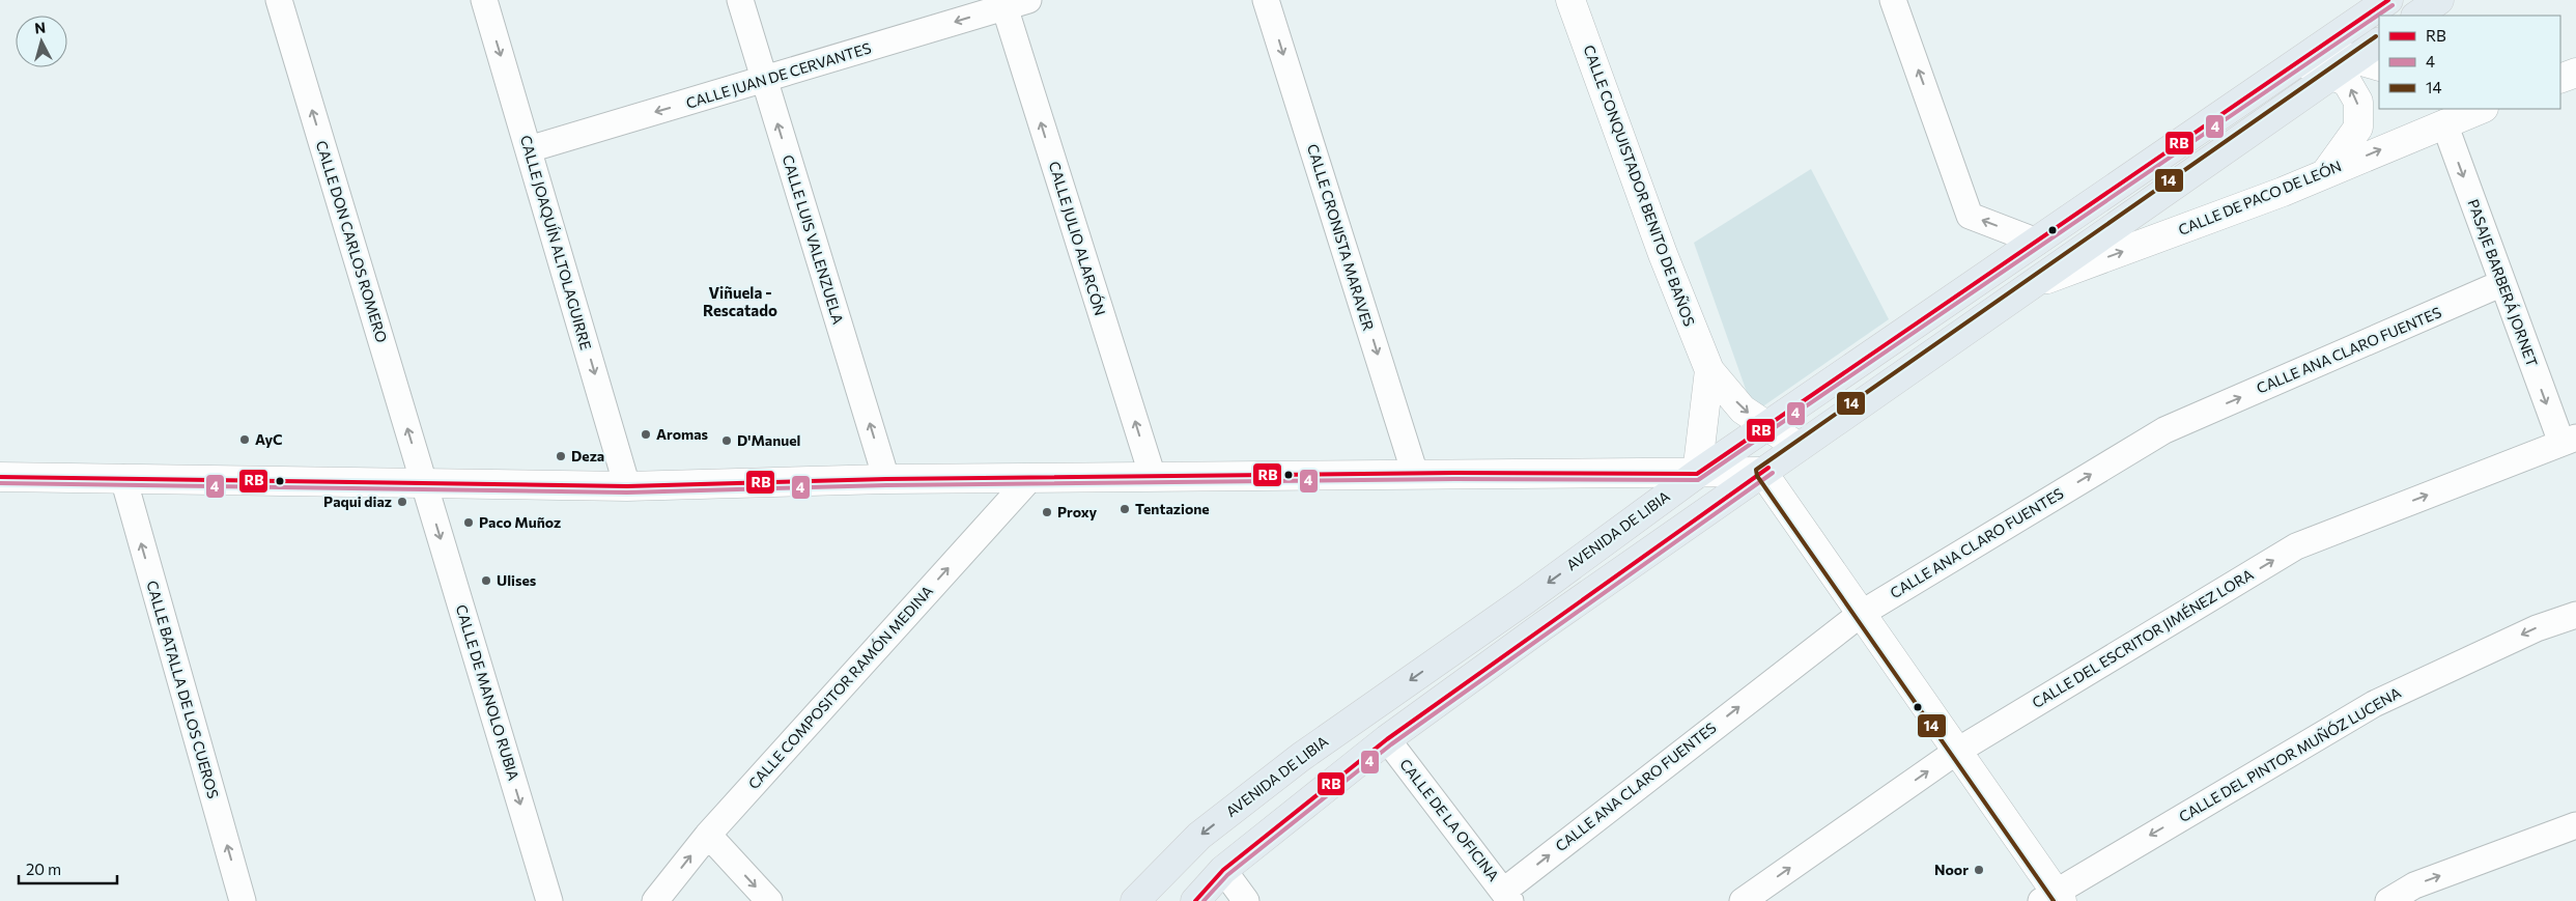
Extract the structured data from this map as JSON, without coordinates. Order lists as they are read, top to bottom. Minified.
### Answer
{"streets":{"main road":["AVENIDA DE LIBIA"],"street":["CALLE JUAN DE CERVANTES","CALLE CONQUISTADOR BENITO DE BAÑOS","CALLE DE PACO DE LEÓN","CALLE CRONISTA MARAVER","CALLE JULIO ALARCÓN","CALLE LUIS VALENZUELA","CALLE DON CARLOS ROMERO","CALLE JOAQUÍN ALTOLAGUIRRE","PASAJE BARBERÁ JORNET","CALLE ANA CLARO FUENTES","CALLE DEL ESCRITOR JIMÉNEZ LORA","CALLE COMPOSITOR RAMÓN MEDINA","CALLE BATALLA DE LOS CUEROS","CALLE DE MANOLO RUBIA","CALLE DEL PINTOR MUÑÓZ LUCENA","CALLE DE LA OFICINA"]},"crossings":[["CALLE JUAN DE CERVANTES","CALLE JULIO ALARCÓN"],["CALLE JUAN DE CERVANTES","CALLE LUIS VALENZUELA"],["CALLE JUAN DE CERVANTES","CALLE JOAQUÍN ALTOLAGUIRRE"],["CALLE CONQUISTADOR BENITO DE BAÑOS","AVENIDA DE LIBIA"],["CALLE DE PACO DE LEÓN","PASAJE BARBERÁ JORNET"],["CALLE DON CARLOS ROMERO","CALLE DE MANOLO RUBIA"],["PASAJE BARBERÁ JORNET","CALLE ANA CLARO FUENTES"],["PASAJE BARBERÁ JORNET","CALLE DEL ESCRITOR JIMÉNEZ LORA"],["CALLE ANA CLARO FUENTES","CALLE DE LA OFICINA"]],"one_way":["CALLE JUAN DE CERVANTES","CALLE DE PACO DE LEÓN","CALLE CRONISTA MARAVER","CALLE JULIO ALARCÓN","CALLE LUIS VALENZUELA","CALLE DON CARLOS ROMERO","CALLE JOAQUÍN ALTOLAGUIRRE","PASAJE BARBERÁ JORNET","CALLE ANA CLARO FUENTES","CALLE DEL ESCRITOR JIMÉNEZ LORA","CALLE COMPOSITOR RAMÓN MEDINA","CALLE BATALLA DE LOS CUEROS","CALLE DE MANOLO RUBIA"],"districts":["Viñuela - Rescatado"],"places":["Aromas","AyC","D'Manuel","Deza","Paqui diaz","Tentazione","Proxy","Paco Muñoz","Ulises","Noor"],"lines":["transit line RB","transit line 4","transit line 14"],"legend":["RB","4","14"],"scale_bar":"20 m","north":"top"}
